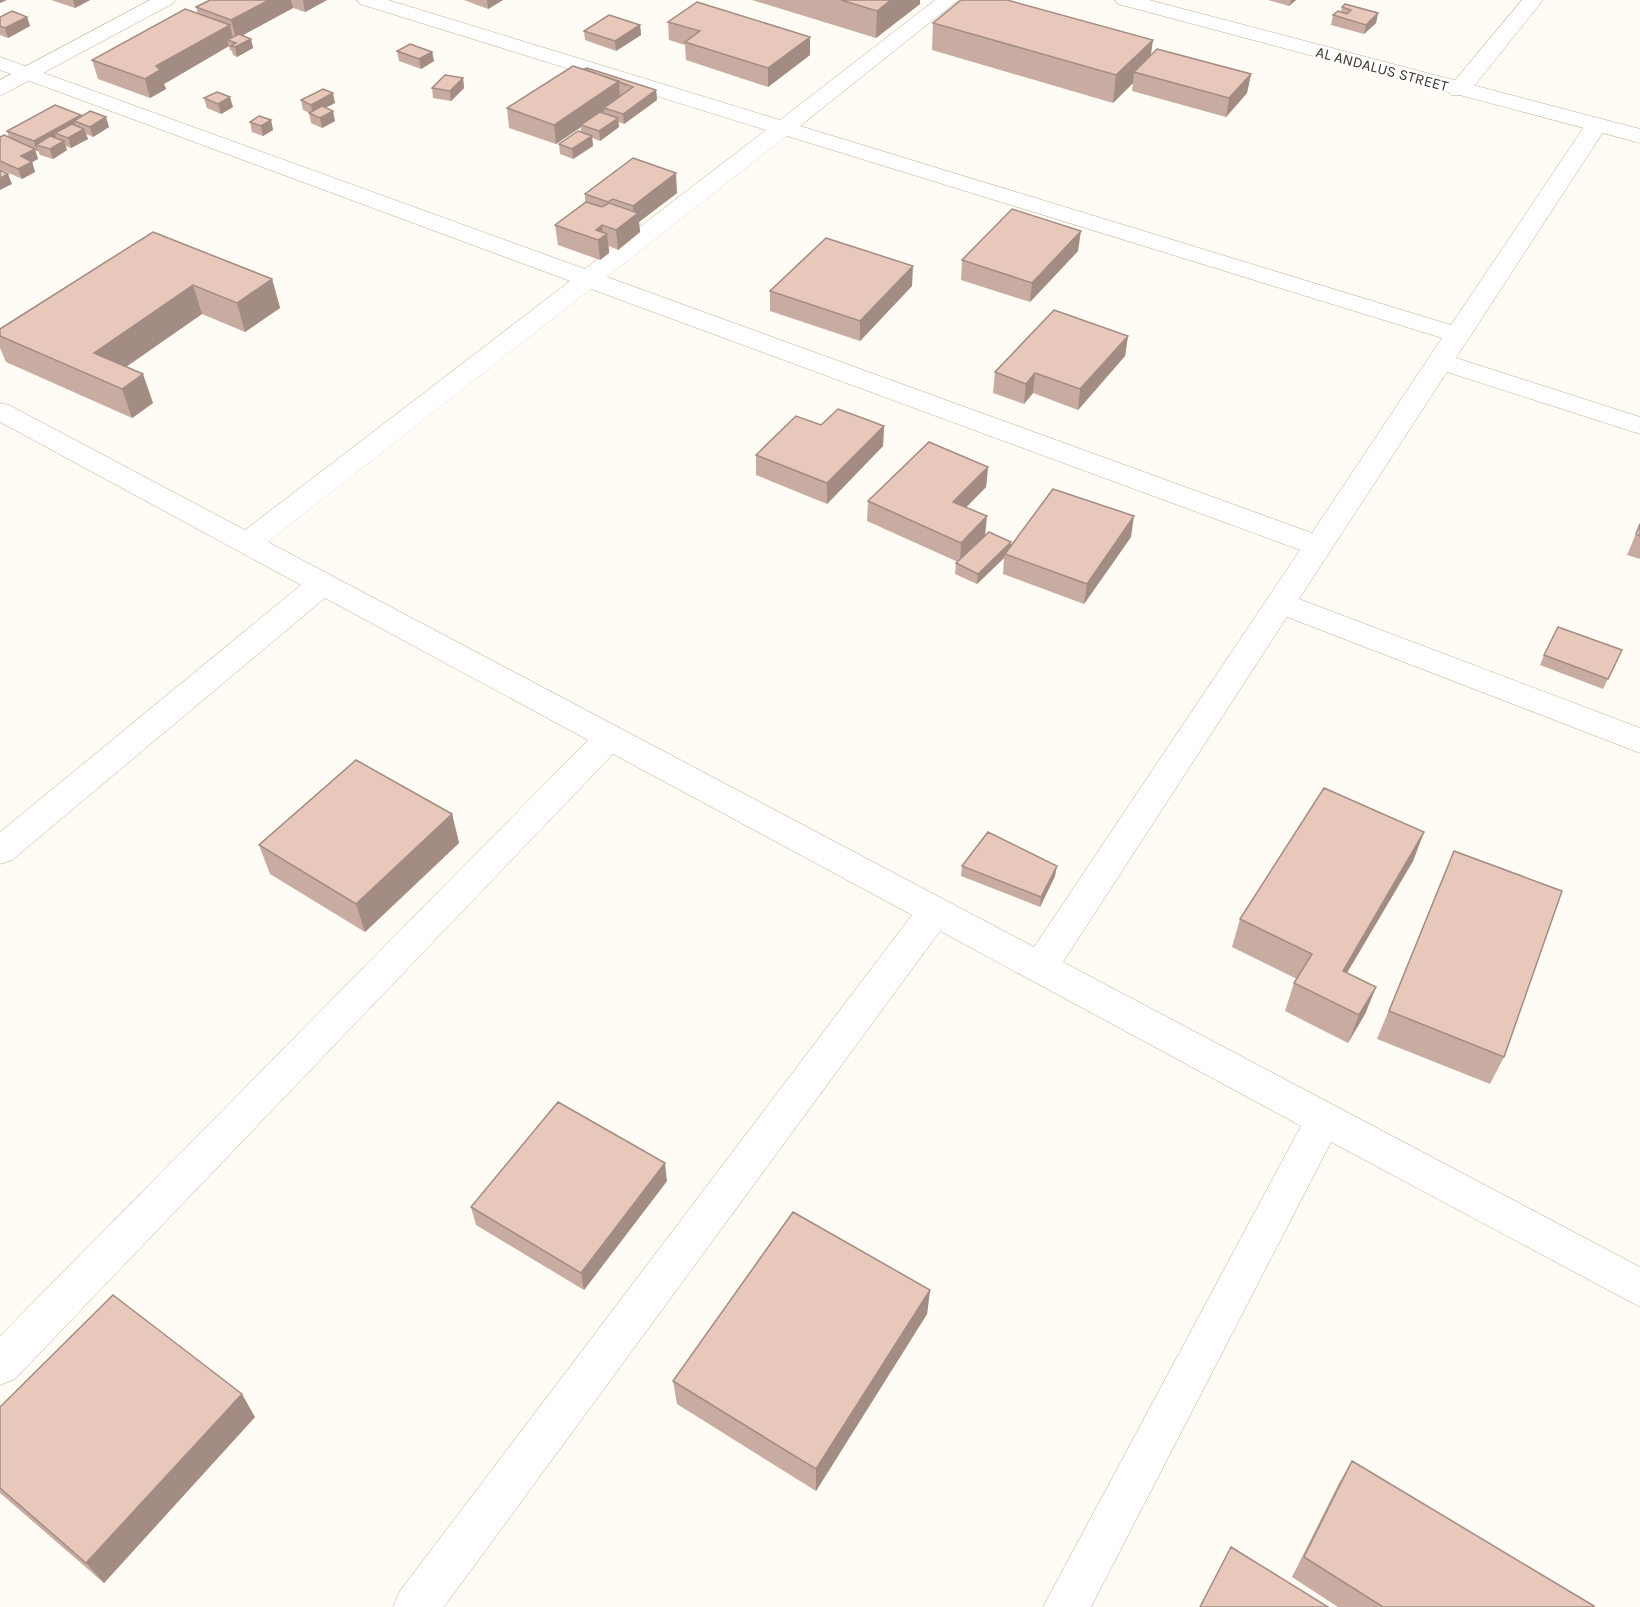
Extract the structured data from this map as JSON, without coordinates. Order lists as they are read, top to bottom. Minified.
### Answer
{"streets":{"street":["AL ANDALUS STREET"]}}
